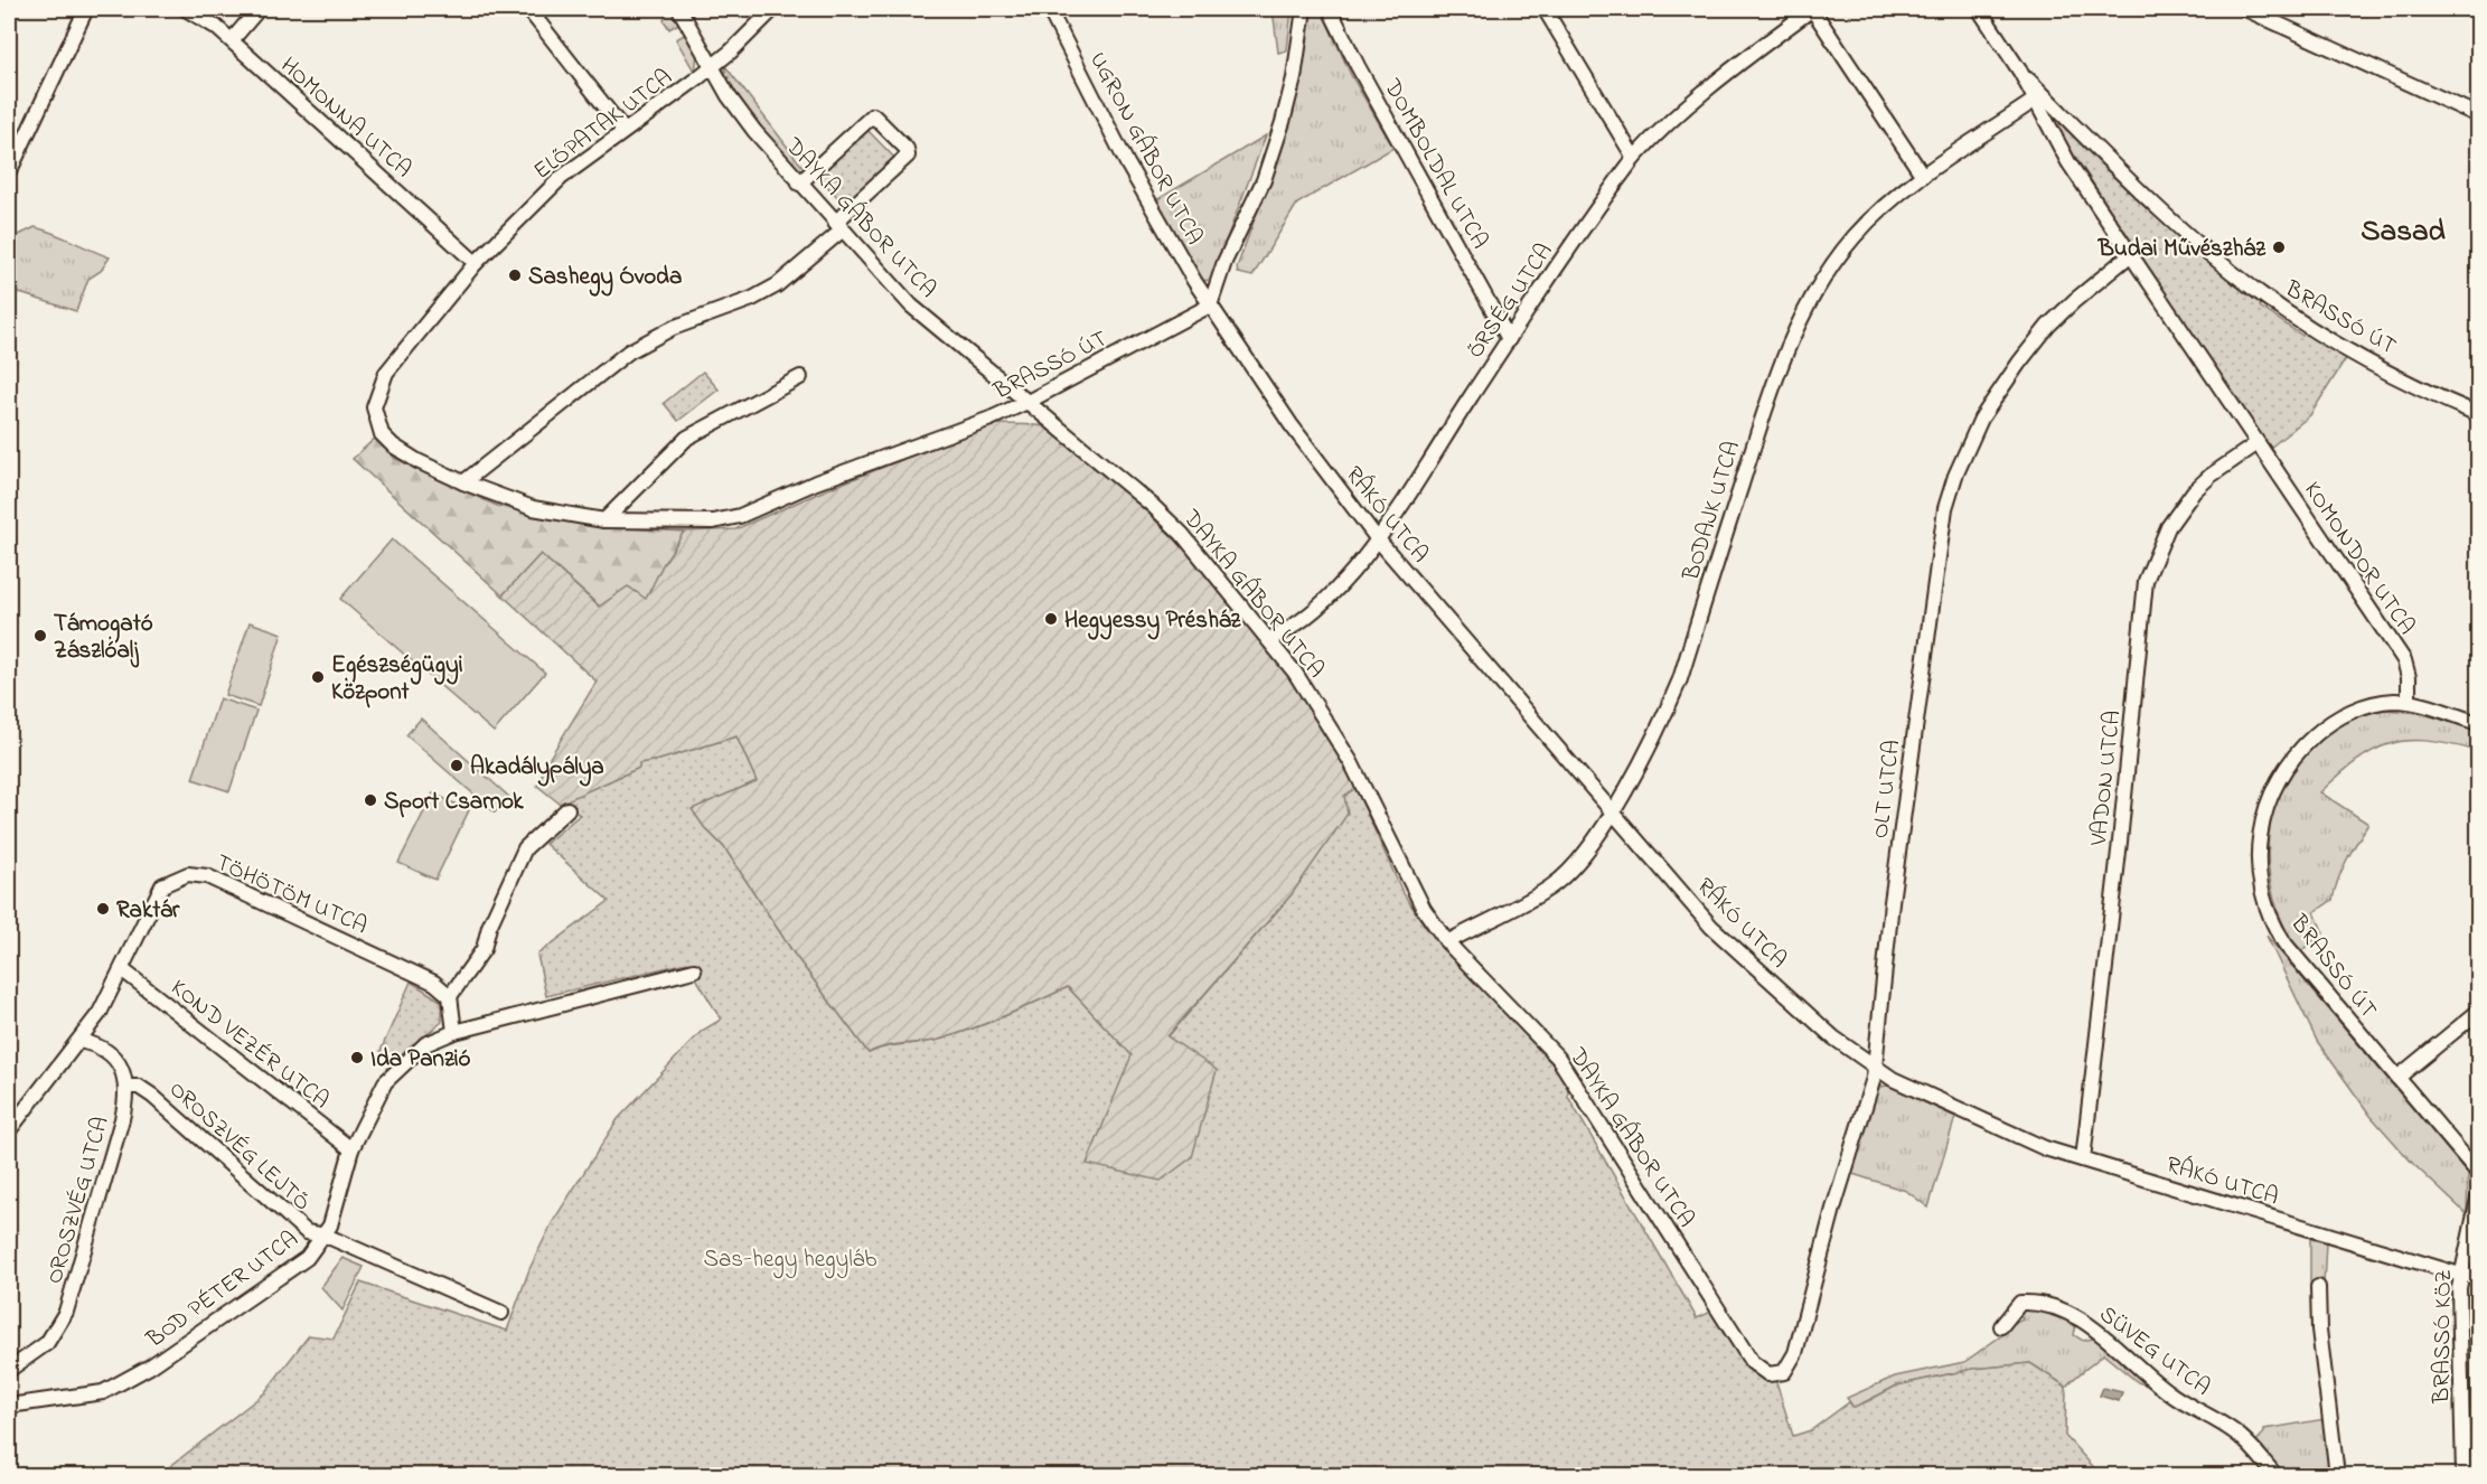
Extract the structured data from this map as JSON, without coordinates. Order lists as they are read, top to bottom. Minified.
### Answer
{"streets":{"street":["HOMONNA UTCA","ELŐPATAK UTCA","UGRON GÁBOR UTCA","DOMBOLDAL UTCA","DAYKA GÁBOR UTCA","ŐRSÉG UTCA","BRASSÓ ÚT","BODAJK UTCA","RÁKÓ UTCA","KOMONDOR UTCA","VADON UTCA","OLT UTCA","TÖHÖTÖM UTCA","KOND VEZÉR UTCA","OROSZVÉG LEJTŐ","OROSZVÉG UTCA","BOD PÉTER UTCA","BRASSÓ KÖZ","SÜVEG UTCA"]},"crossings":[["HOMONNA UTCA","ELŐPATAK UTCA"],["ELŐPATAK UTCA","DAYKA GÁBOR UTCA"],["ELŐPATAK UTCA","BRASSÓ ÚT"],["UGRON GÁBOR UTCA","BRASSÓ ÚT"],["UGRON GÁBOR UTCA","RÁKÓ UTCA"],["DOMBOLDAL UTCA","ŐRSÉG UTCA"],["DAYKA GÁBOR UTCA","ŐRSÉG UTCA"],["DAYKA GÁBOR UTCA","BRASSÓ ÚT"],["DAYKA GÁBOR UTCA","BODAJK UTCA"],["DAYKA GÁBOR UTCA","OLT UTCA"],["ŐRSÉG UTCA","RÁKÓ UTCA"],["BRASSÓ ÚT","BODAJK UTCA"],["BRASSÓ ÚT","RÁKÓ UTCA"],["BRASSÓ ÚT","KOMONDOR UTCA"],["BRASSÓ ÚT","VADON UTCA"],["BRASSÓ ÚT","OLT UTCA"],["BODAJK UTCA","RÁKÓ UTCA"],["RÁKÓ UTCA","VADON UTCA"],["RÁKÓ UTCA","OLT UTCA"],["RÁKÓ UTCA","BRASSÓ KÖZ"],["KOMONDOR UTCA","VADON UTCA"],["TÖHÖTÖM UTCA","KOND VEZÉR UTCA"],["KOND VEZÉR UTCA","BOD PÉTER UTCA"],["OROSZVÉG LEJTŐ","OROSZVÉG UTCA"],["OROSZVÉG LEJTŐ","BOD PÉTER UTCA"]],"districts":["Sasad"],"parks":["Sas-hegy hegyláb"],"places":["Budai Művészház","Sashegy Óvoda","Hegyessy Présház","Támogató Zászlóalj","Egészségügyi Központ","Akadálypálya","Sport Csarnok","Raktár","Ida Panzió"]}
